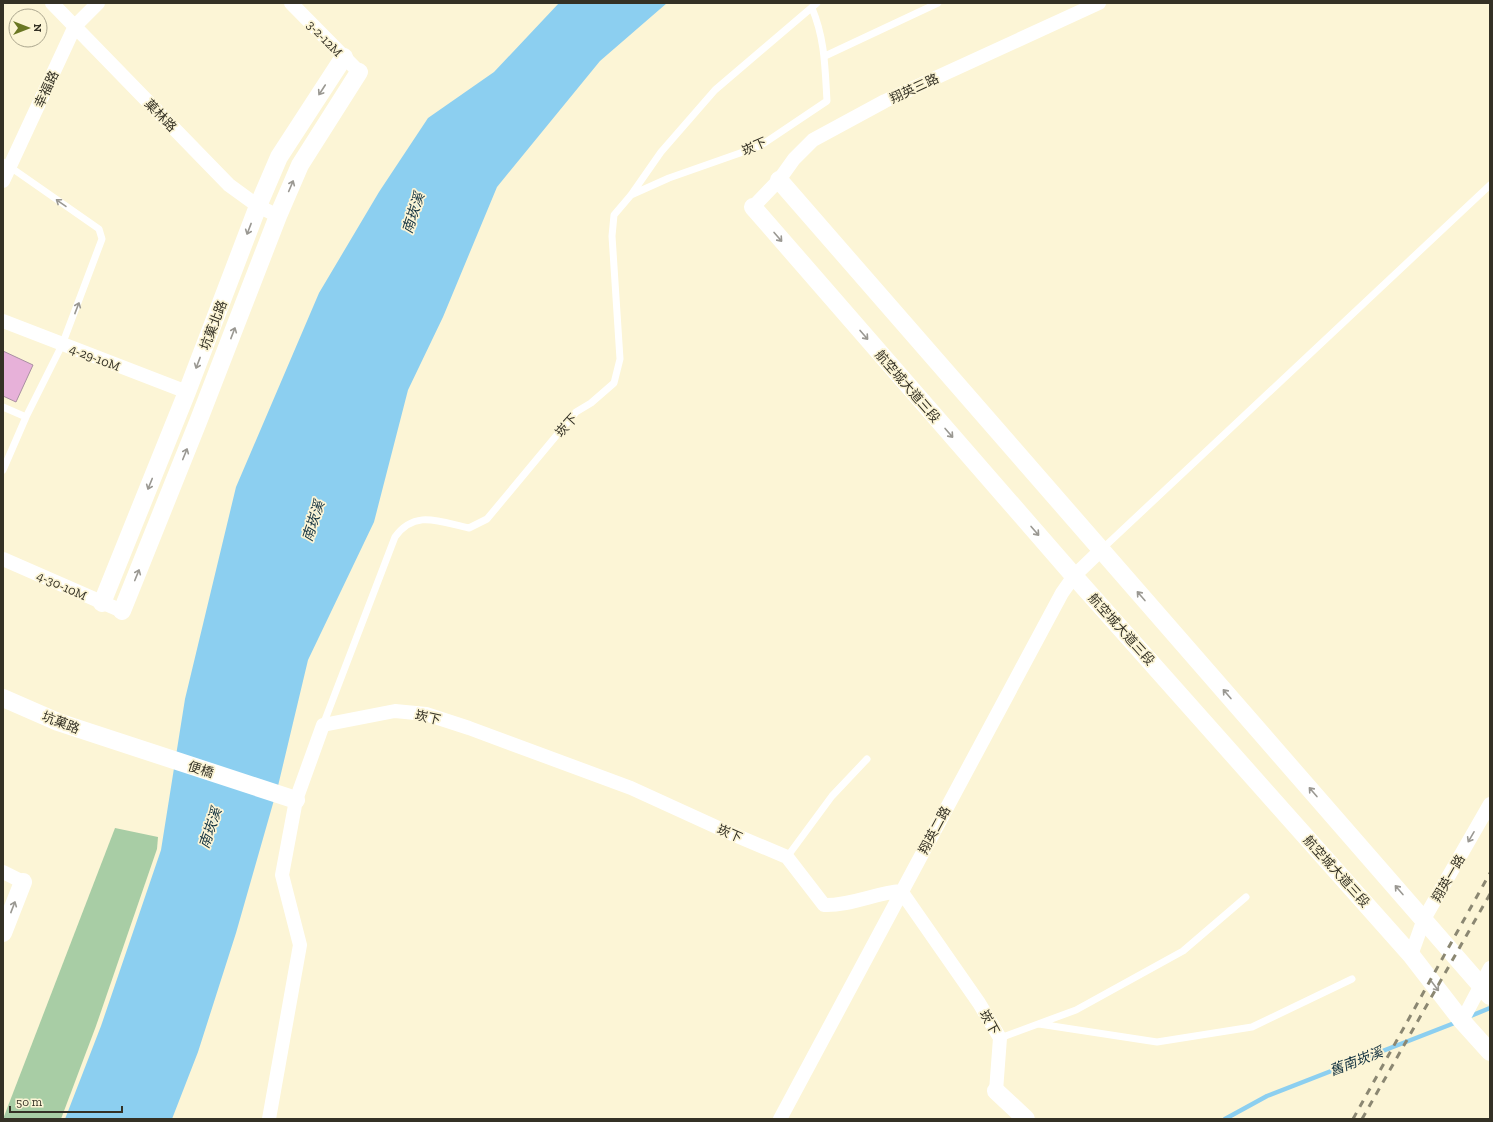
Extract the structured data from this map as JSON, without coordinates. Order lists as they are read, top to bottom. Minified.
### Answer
{"streets":{"street":["3-2-12M","翔英三路","幸福路","菓林路","崁下","坑菓北路","4-29-10M","航空城大道三段","4-30-10M","坑菓路","便橋","翔英二路","翔英一路"]},"crossings":[["3-2-12M","坑菓北路"],["翔英三路","航空城大道三段"],["幸福路","菓林路"],["菓林路","坑菓北路"],["崁下","便橋"],["崁下","翔英二路"],["坑菓北路","4-29-10M"],["坑菓北路","4-30-10M"],["航空城大道三段","翔英二路"],["航空城大道三段","翔英一路"],["坑菓路","便橋"]],"one_way":["翔英一路"],"water":["南崁溪","舊南崁溪"],"scale_bar":"50 m","north":"right"}
